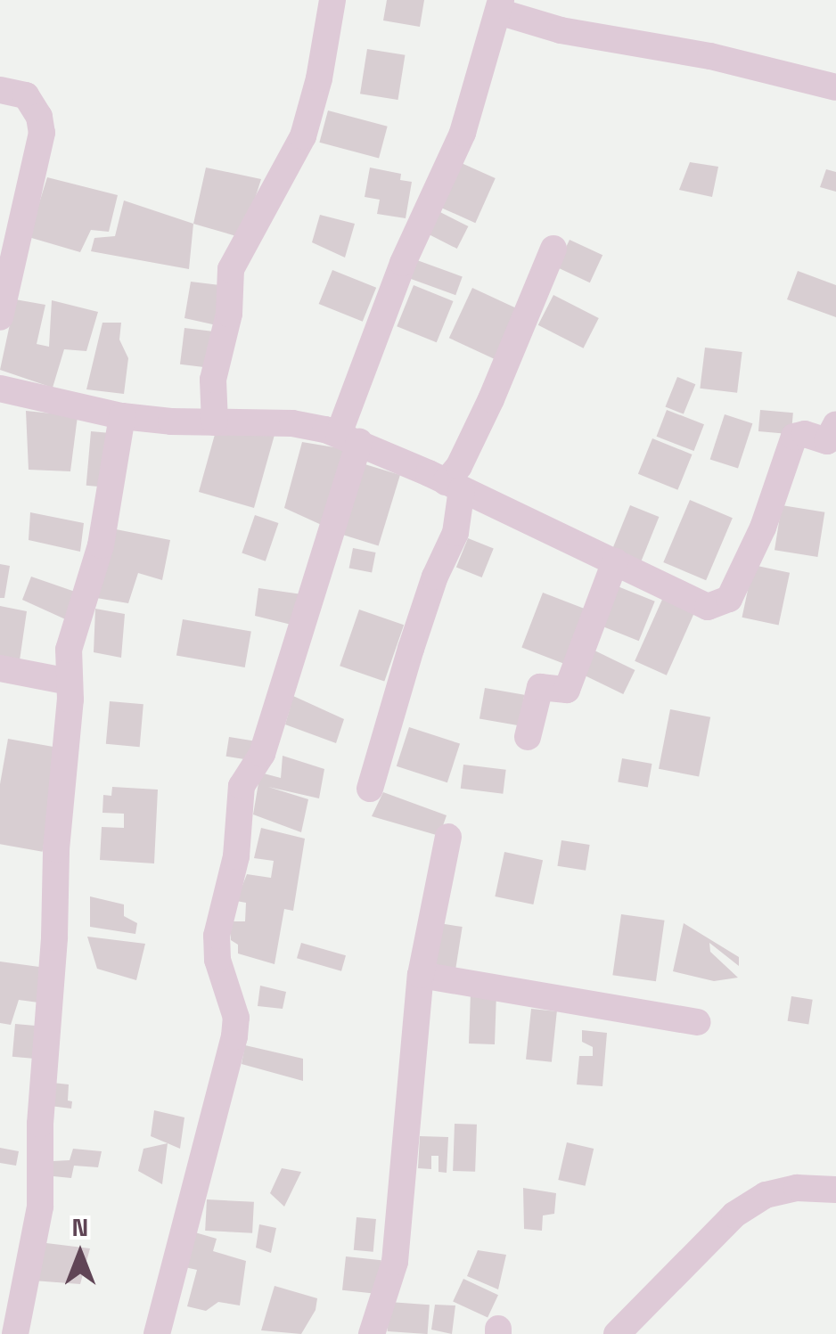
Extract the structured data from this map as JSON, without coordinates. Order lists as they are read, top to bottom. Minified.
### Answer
{"north":"top"}
